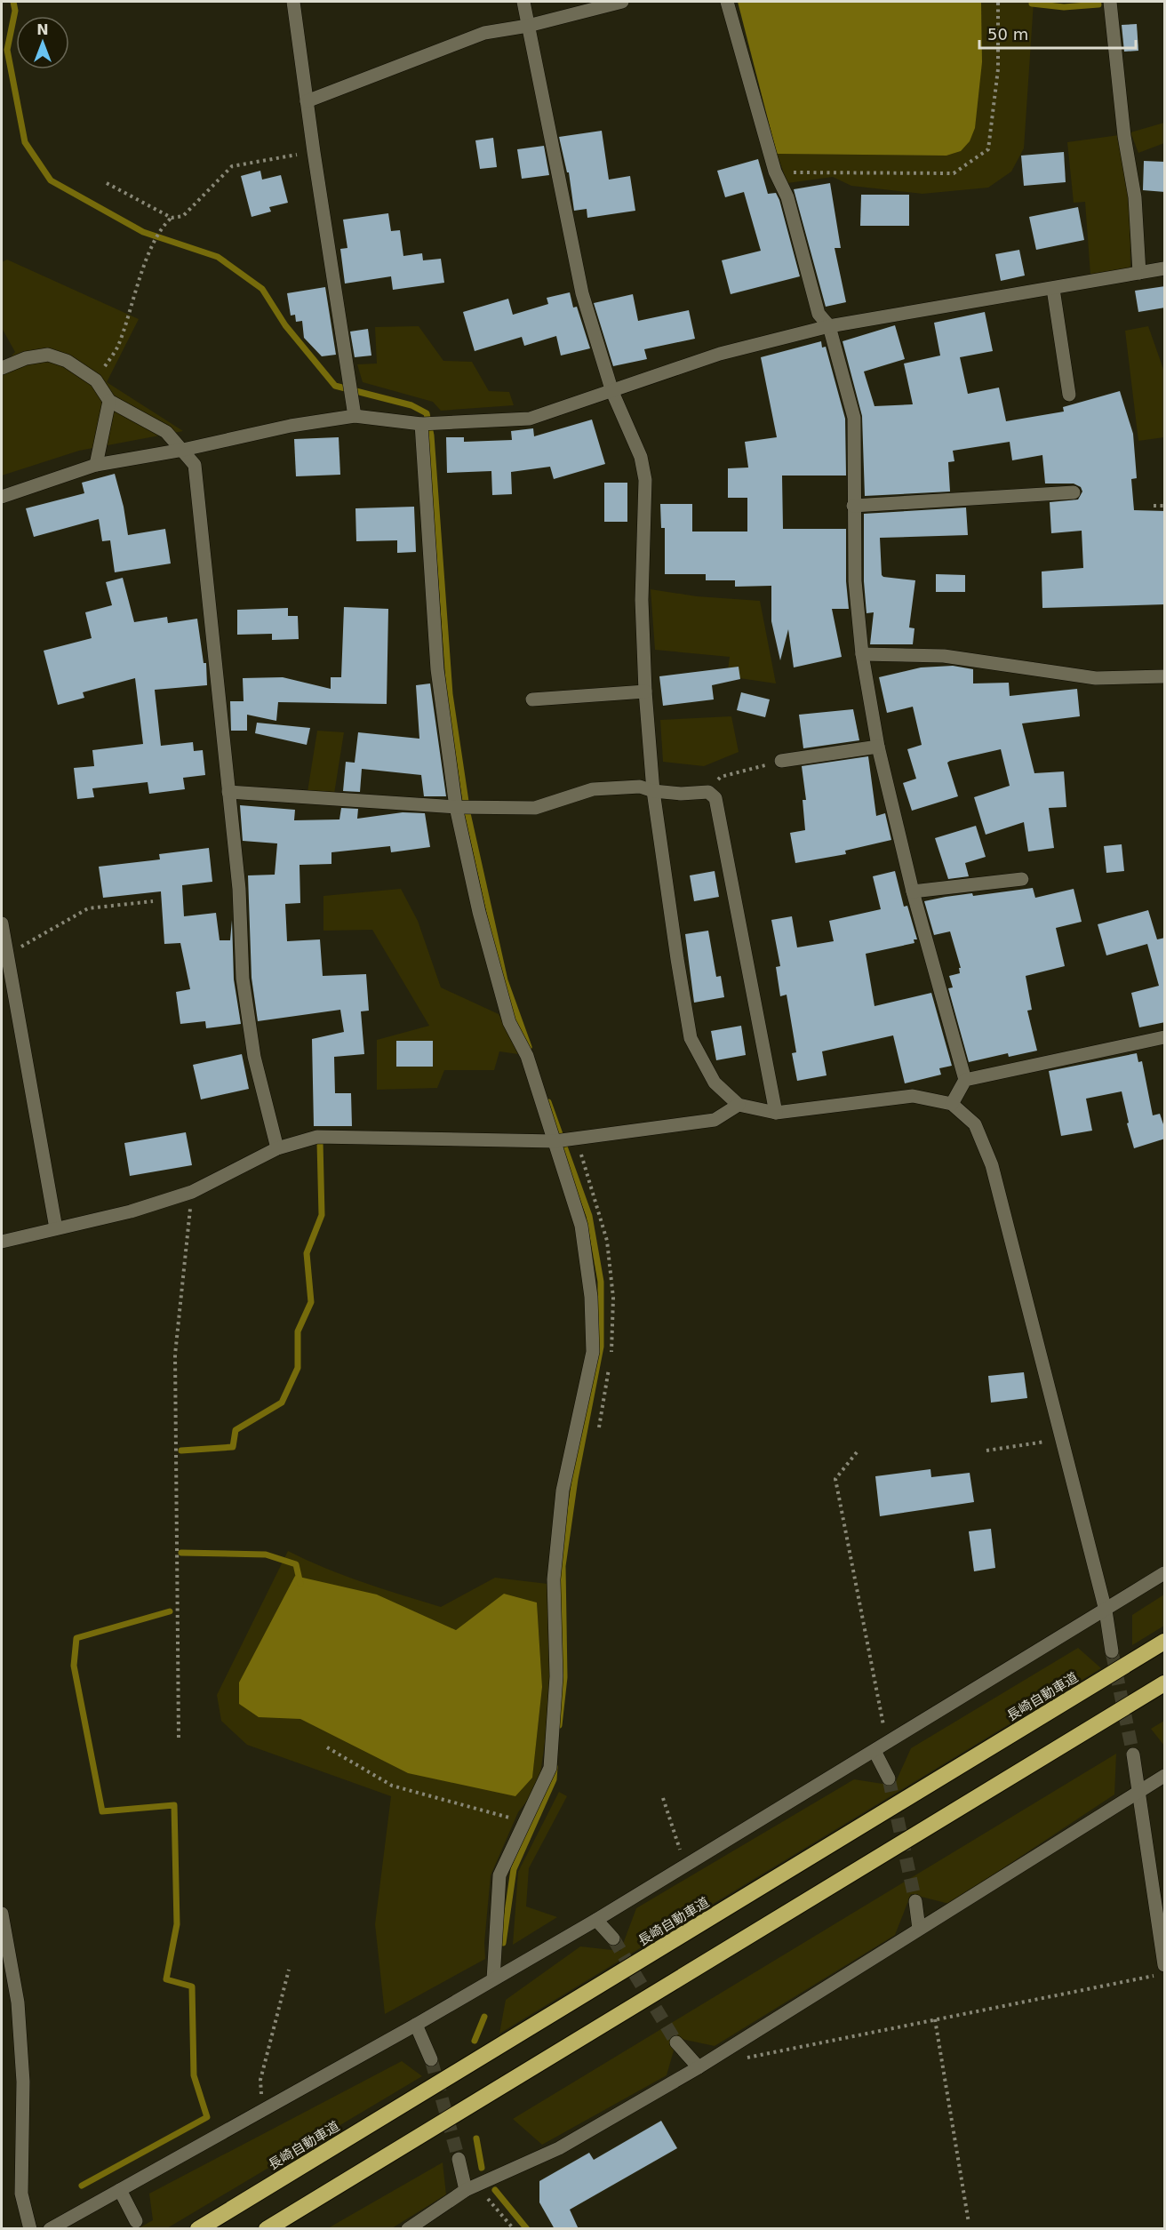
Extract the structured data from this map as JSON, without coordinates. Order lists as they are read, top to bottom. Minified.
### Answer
{"streets":{"highway":["長崎自動車道"]},"scale_bar":"50 m","north":"top"}
